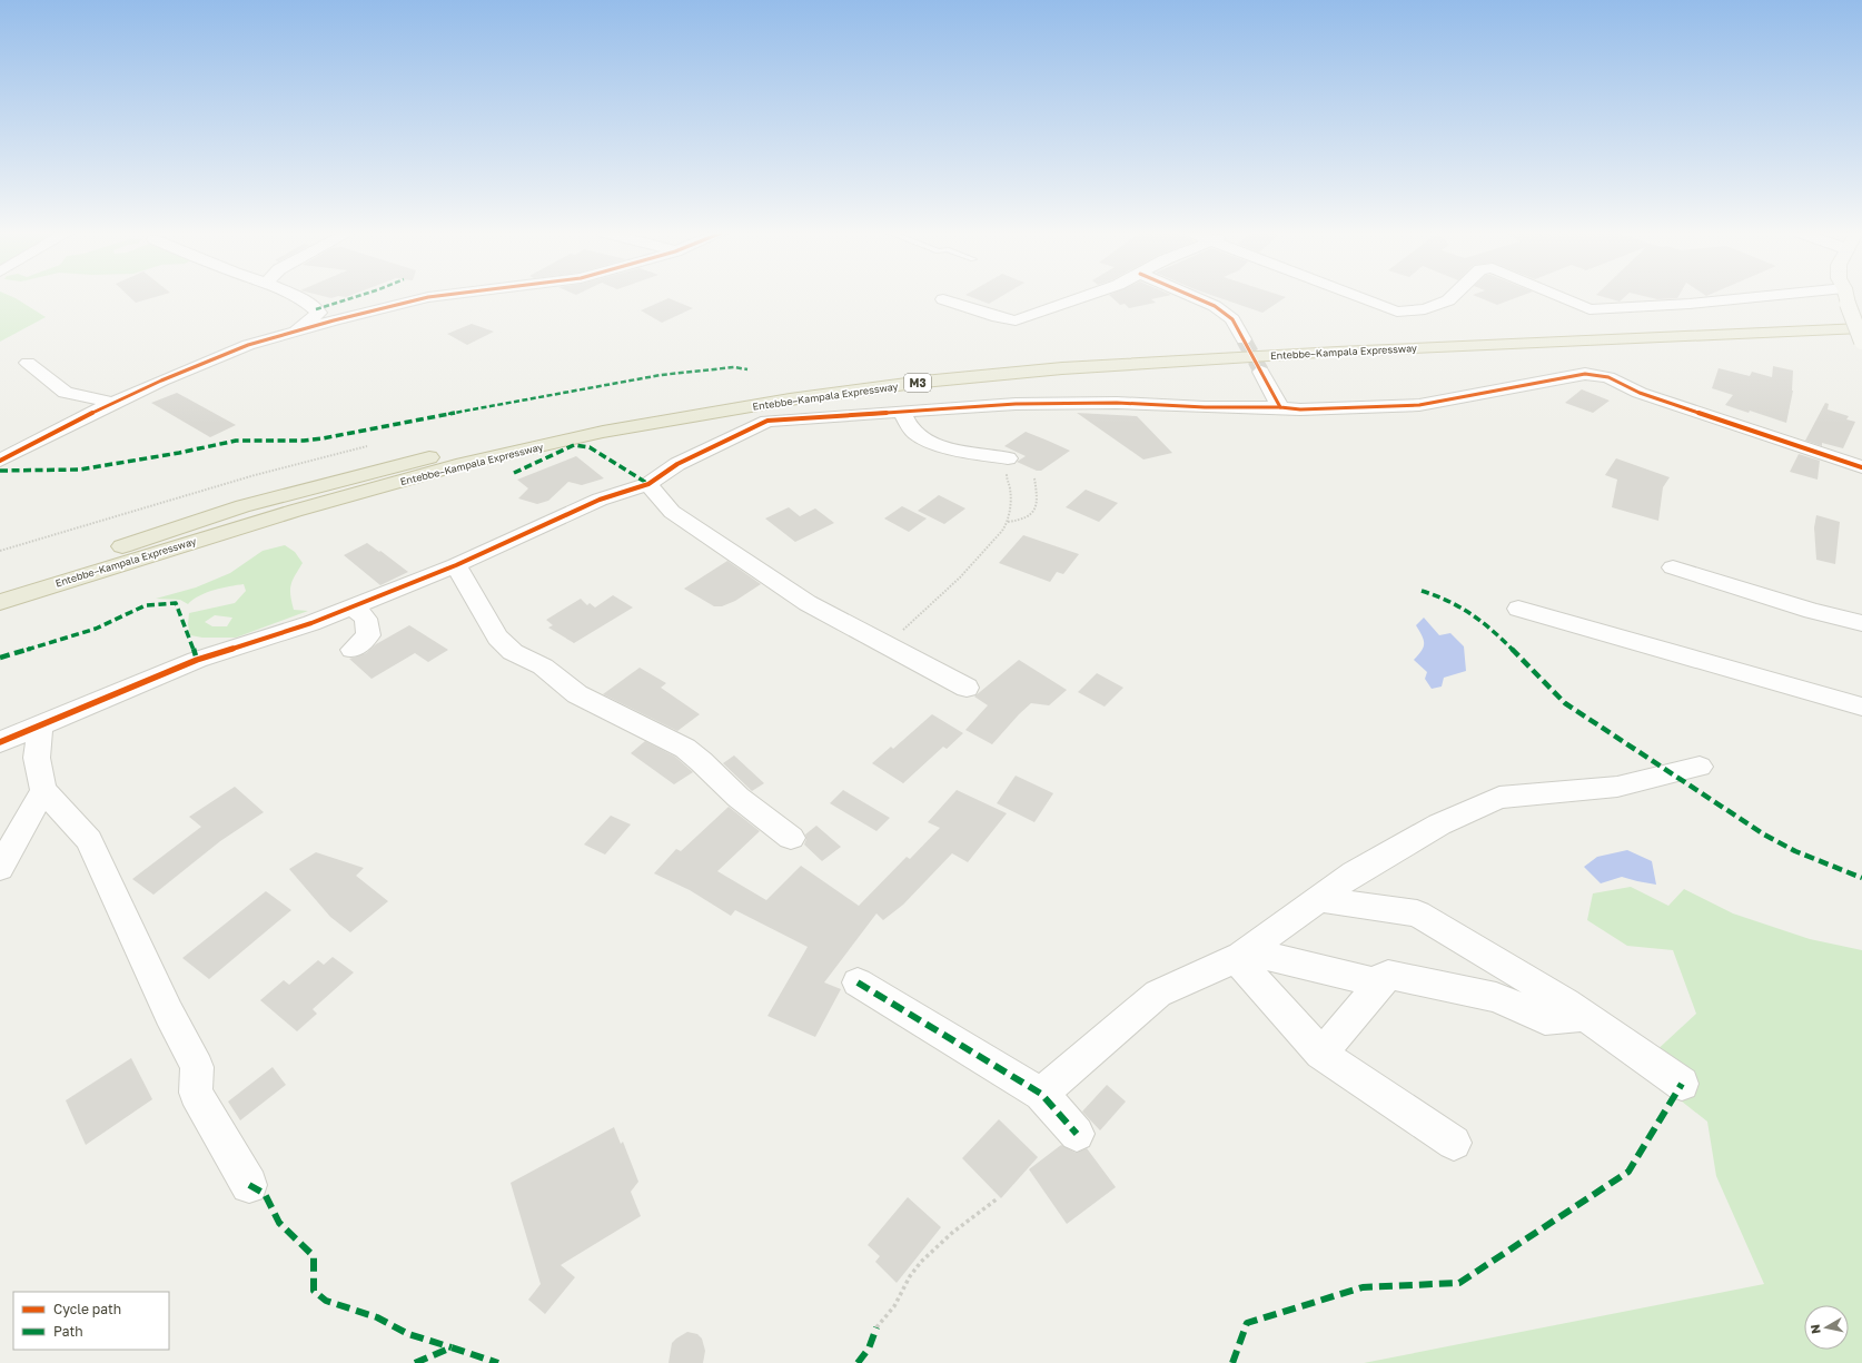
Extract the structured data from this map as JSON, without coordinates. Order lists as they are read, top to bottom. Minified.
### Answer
{"streets":{"highway":["Entebbe–Kampala Expressway","M3"]},"legend":["Cycle path","Path"],"north":"left"}
